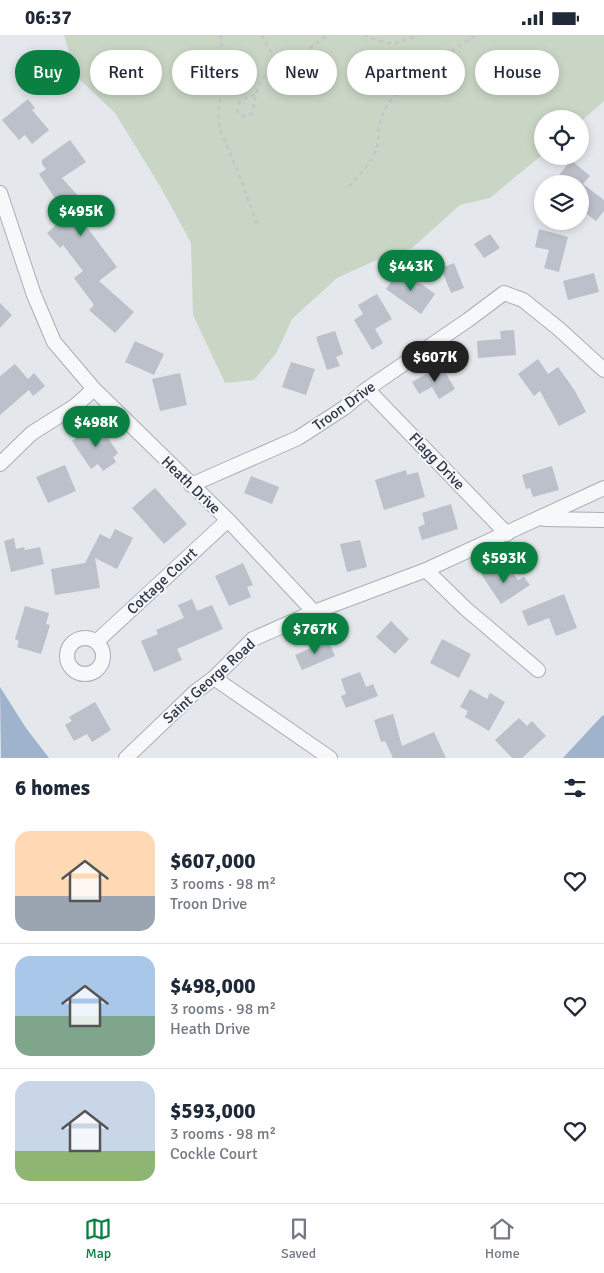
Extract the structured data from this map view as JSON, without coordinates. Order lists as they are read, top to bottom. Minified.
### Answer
{"streets":{"street":["Troon Drive","Flagg Drive","Heath Drive","Cottage Court","Saint George Road"]},"crossings":[["Troon Drive","Flagg Drive"],["Troon Drive","Heath Drive"],["Flagg Drive","Saint George Road"],["Heath Drive","Cottage Court"],["Heath Drive","Saint George Road"]],"page":{"status":"06:37","chip":["Buy","Rent","Filters","New","Apartment","House"],"price":["$495K","$443K","$607K","$498K","$593K","$767K"],"heading":"6 homes","list":[{"name":"$607,000","note":"3 rooms · 98 m² · Troon Drive"},{"name":"$498,000","note":"3 rooms · 98 m² · Heath Drive"},{"name":"$593,000","note":"3 rooms · 98 m² · Cockle Court"}],"tabs":["Map","Saved","Home"]}}
